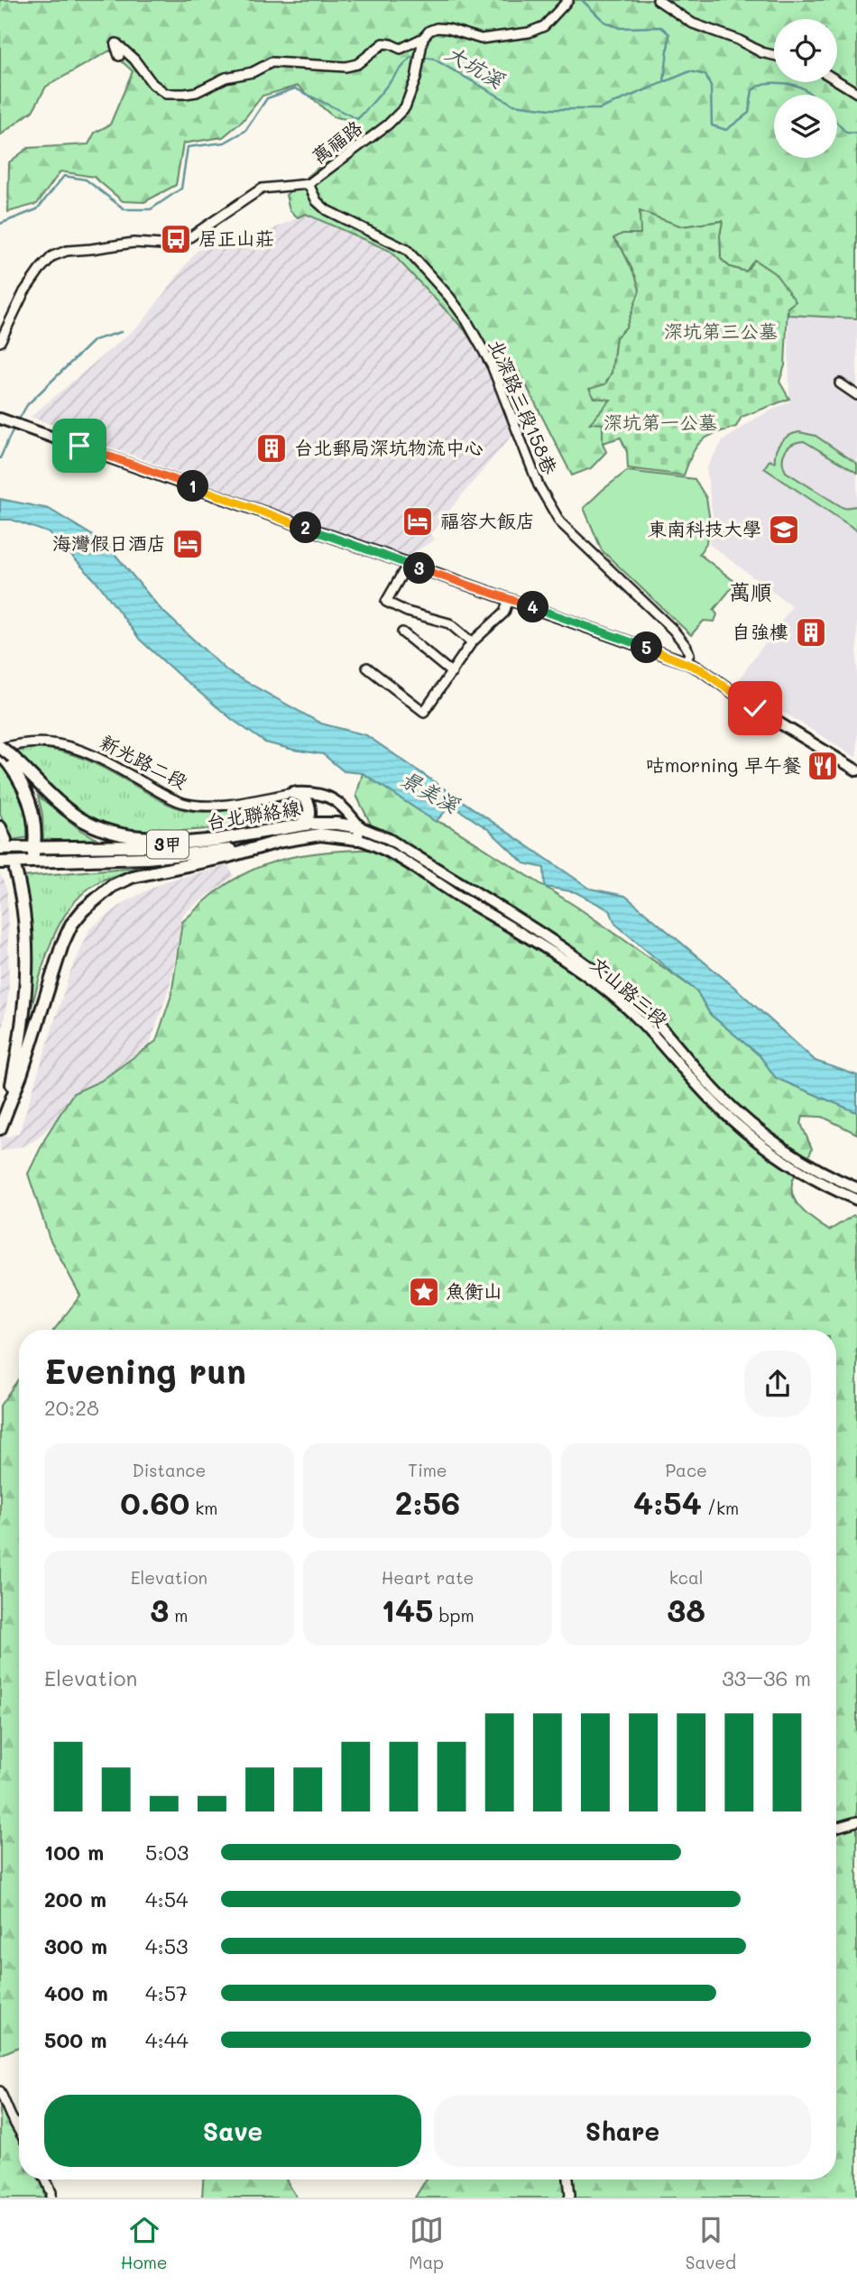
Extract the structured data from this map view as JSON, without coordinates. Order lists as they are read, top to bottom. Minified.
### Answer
{"streets":{"highway":["台北聯絡線","3甲"],"main road":["新光路二段","文山路三段"],"street":["萬福路","北深路三段158巷"]},"crossings":[["萬福路","北深路三段158巷"],["新光路二段","台北聯絡線"],["新光路二段","文山路三段"],["台北聯絡線","文山路三段"]],"districts":["萬順"],"water":["大坑溪","景美溪"],"parks":["深坑第三公墓","深坑第一公墓"],"places":{"bus stop":["居正山莊"],"building":["台北郵局深坑物流中心","自強樓"],"hotel":["福容大飯店","海灣假日酒店"],"school or university":["東南科技大學"],"restaurant":["咕morning 早午餐"],"place":["魚衡山"]},"page":{"pins":["1","2","3","4","5"],"heading":["Evening run","20:28"],"stats":[["Distance","0.60 km"],["Time","2:56"],["Pace","4:54 /km"],["Elevation","3 m"],["Heart rate","145 bpm"],["kcal","38"]],"chart":["Elevation","33–36 m"],"list":[{"name":"100 m","note":"5:03"},{"name":"200 m","note":"4:54"},{"name":"300 m","note":"4:53"},{"name":"400 m","note":"4:57"},{"name":"500 m","note":"4:44"}],"buttons":["Save","Share"],"tabs":["Home","Map","Saved"]}}
